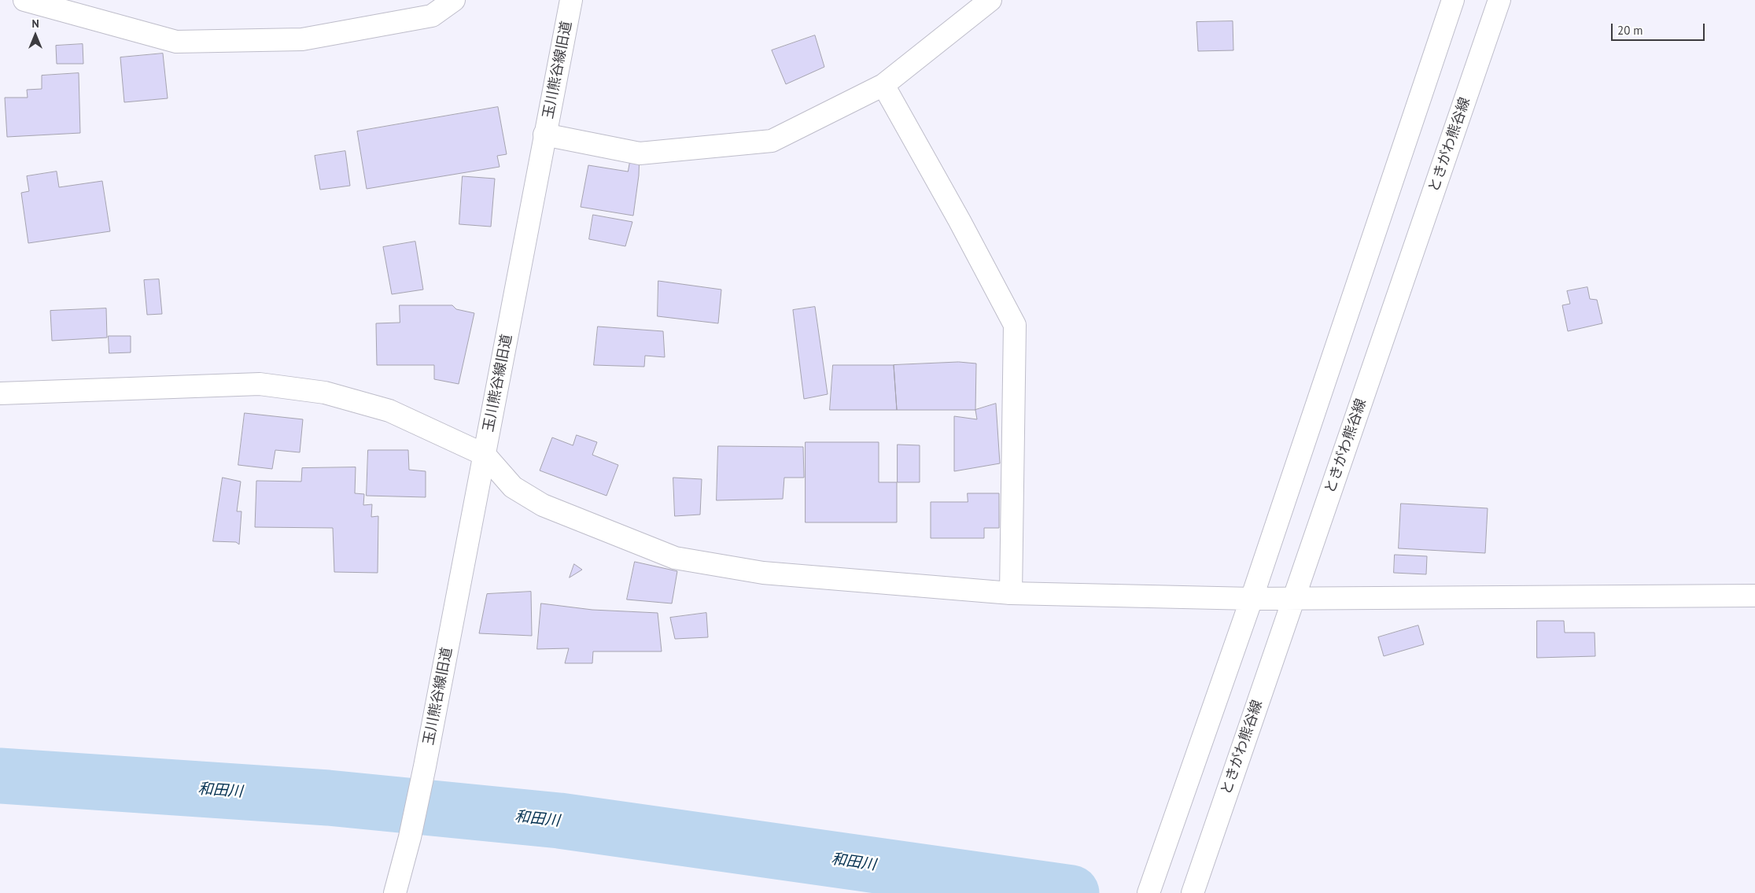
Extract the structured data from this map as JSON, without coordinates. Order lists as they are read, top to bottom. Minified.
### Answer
{"streets":{"street":["玉川熊谷線旧道","ときがわ熊谷線"]},"water":["和田川"],"scale_bar":"20 m","north":"top"}
